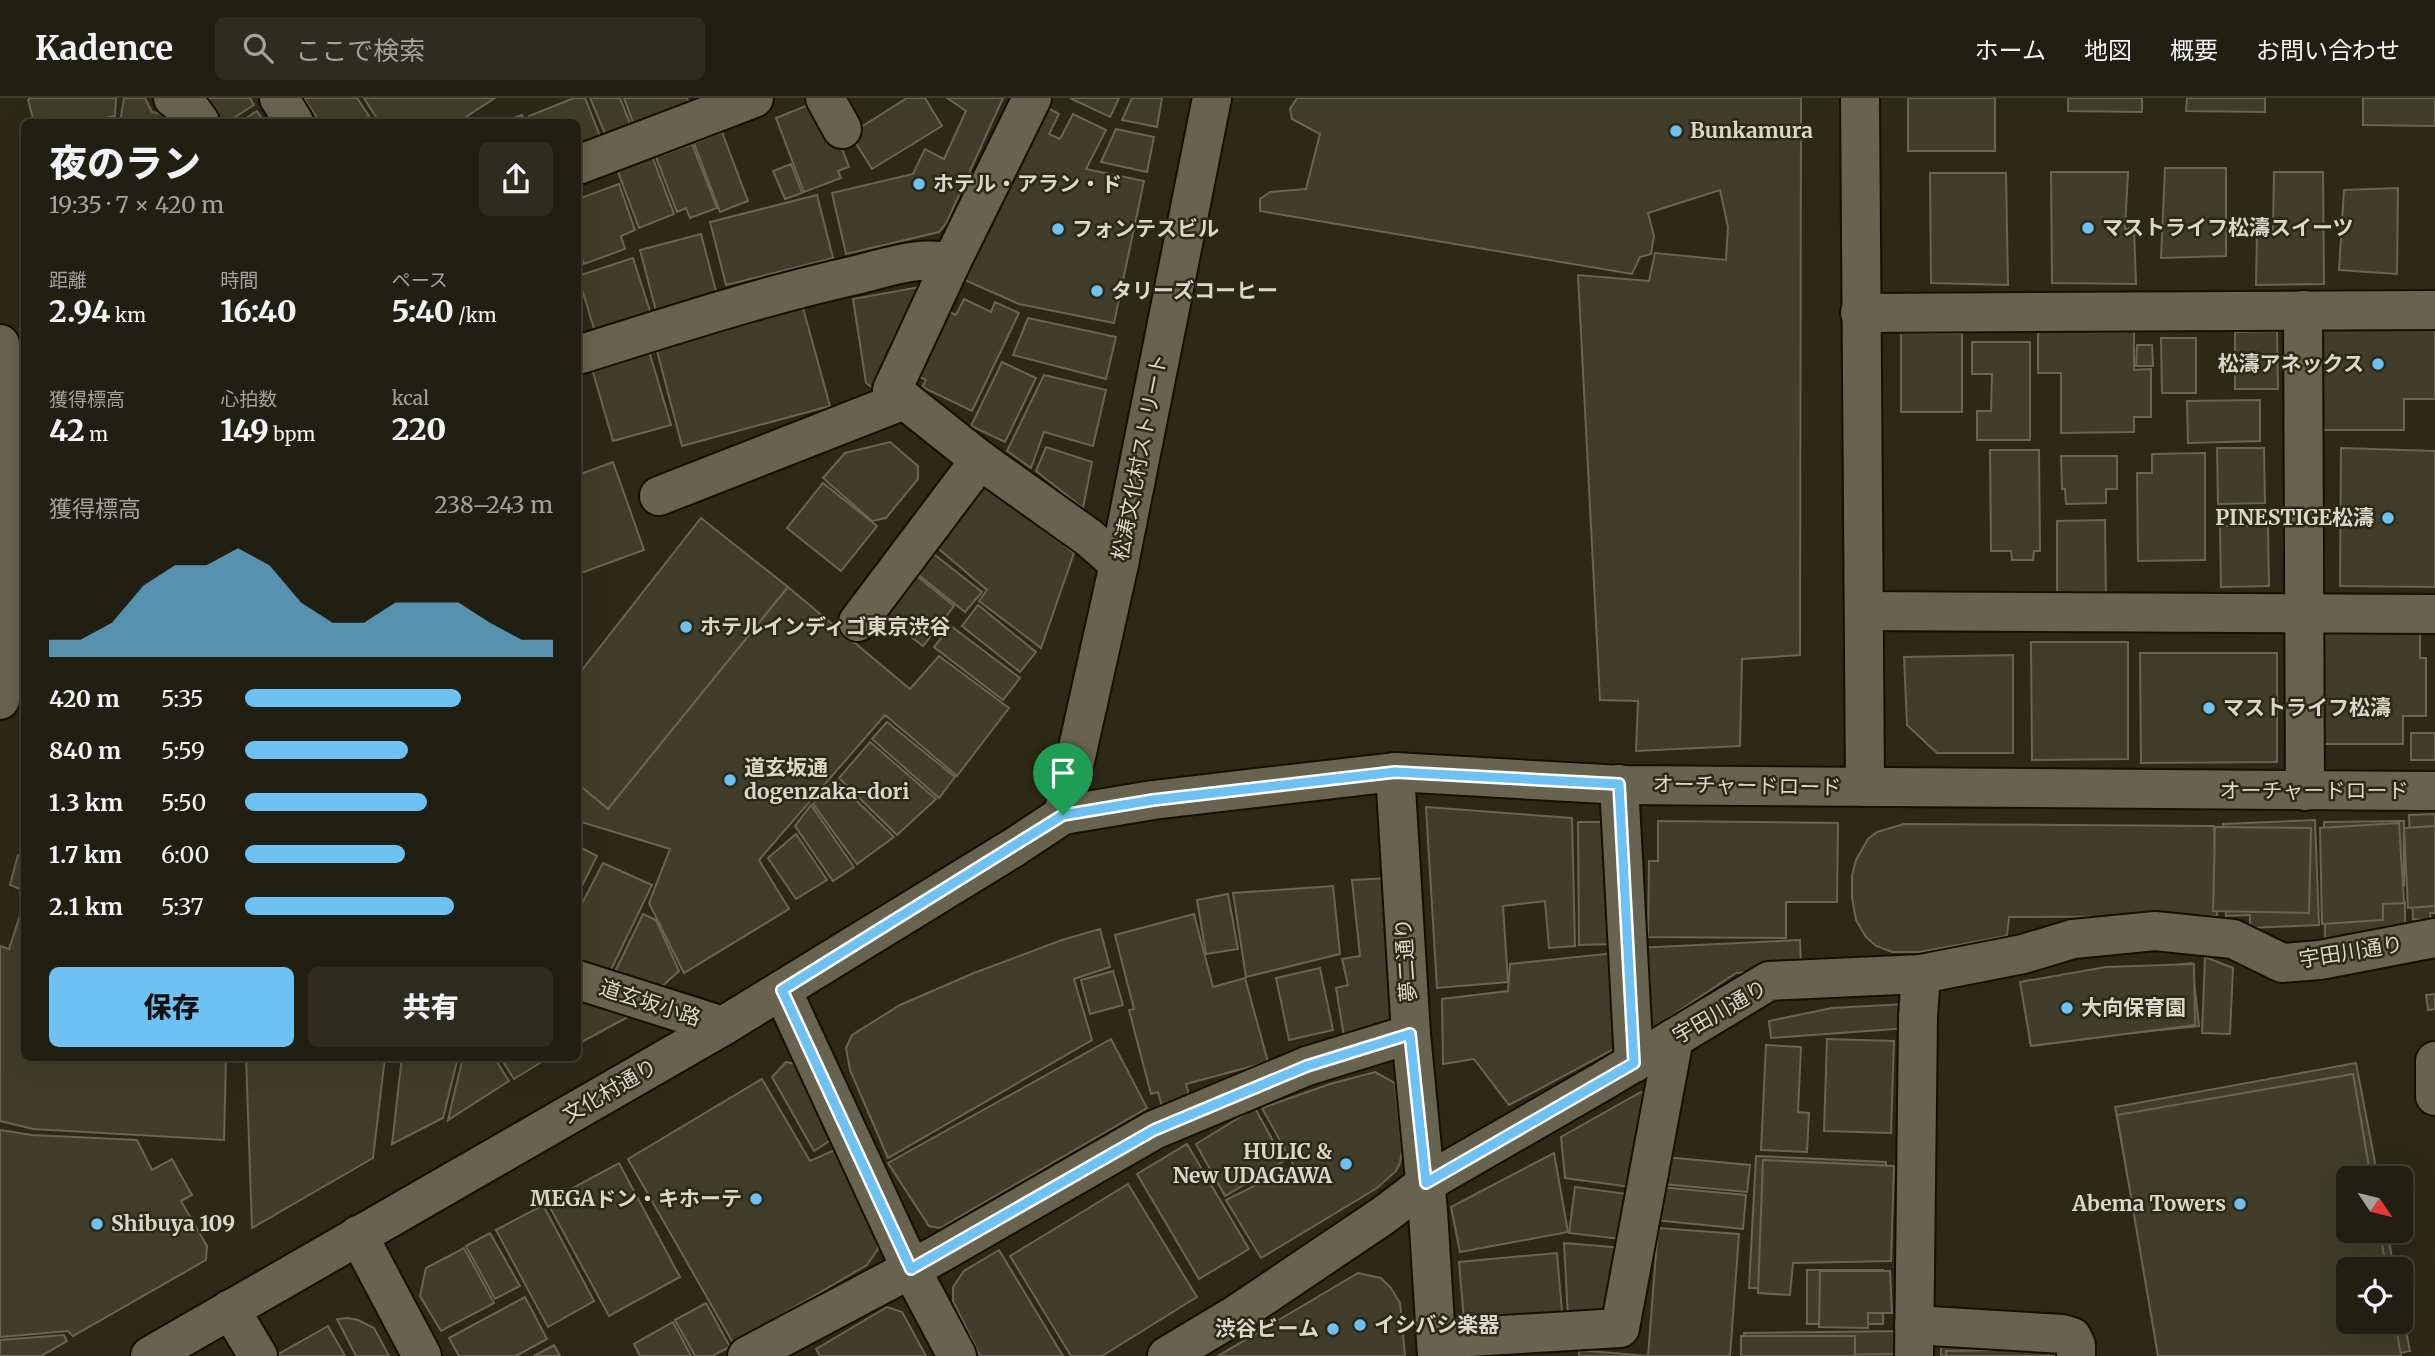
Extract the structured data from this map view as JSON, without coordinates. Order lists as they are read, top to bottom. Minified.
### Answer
{"streets":{"street":["松涛文化村ストリート","オーチャードロード","宇田川通り","夢二通り","道玄坂小路","文化村通り"]},"crossings":[["松涛文化村ストリート","オーチャードロード"],["松涛文化村ストリート","文化村通り"],["オーチャードロード","夢二通り"],["オーチャードロード","文化村通り"],["宇田川通り","夢二通り"],["道玄坂小路","文化村通り"]],"places":["Bunkamura","ホテル・アラン・ド","マストライフ松濤スイーツ","フォンテスビル","タリーズコーヒー","松濤アネックス","PINESTIGE松濤","ホテルインディゴ東京渋谷","マストライフ松濤","道玄坂通 dogenzaka-dori","大向保育園","HULIC & New UDAGAWA","MEGAドン・キホーテ","Abema Towers","Shibuya 109","イシバシ楽器","渋谷ビーム"],"north":"bottom right","page":{"header":"Kadence","search":"ここで検索","nav":["ホーム","地図","概要","お問い合わせ"],"heading":["夜のラン","19:35 · 7 × 420 m"],"stats":[["距離","2.94 km"],["時間","16:40"],["ペース","5:40 /km"],["獲得標高","42 m"],["心拍数","149 bpm"],["kcal","220"]],"chart":["獲得標高","238–243 m"],"list":[{"name":"420 m","note":"5:35"},{"name":"840 m","note":"5:59"},{"name":"1.3 km","note":"5:50"},{"name":"1.7 km","note":"6:00"},{"name":"2.1 km","note":"5:37"}],"buttons":["保存","共有"]}}
